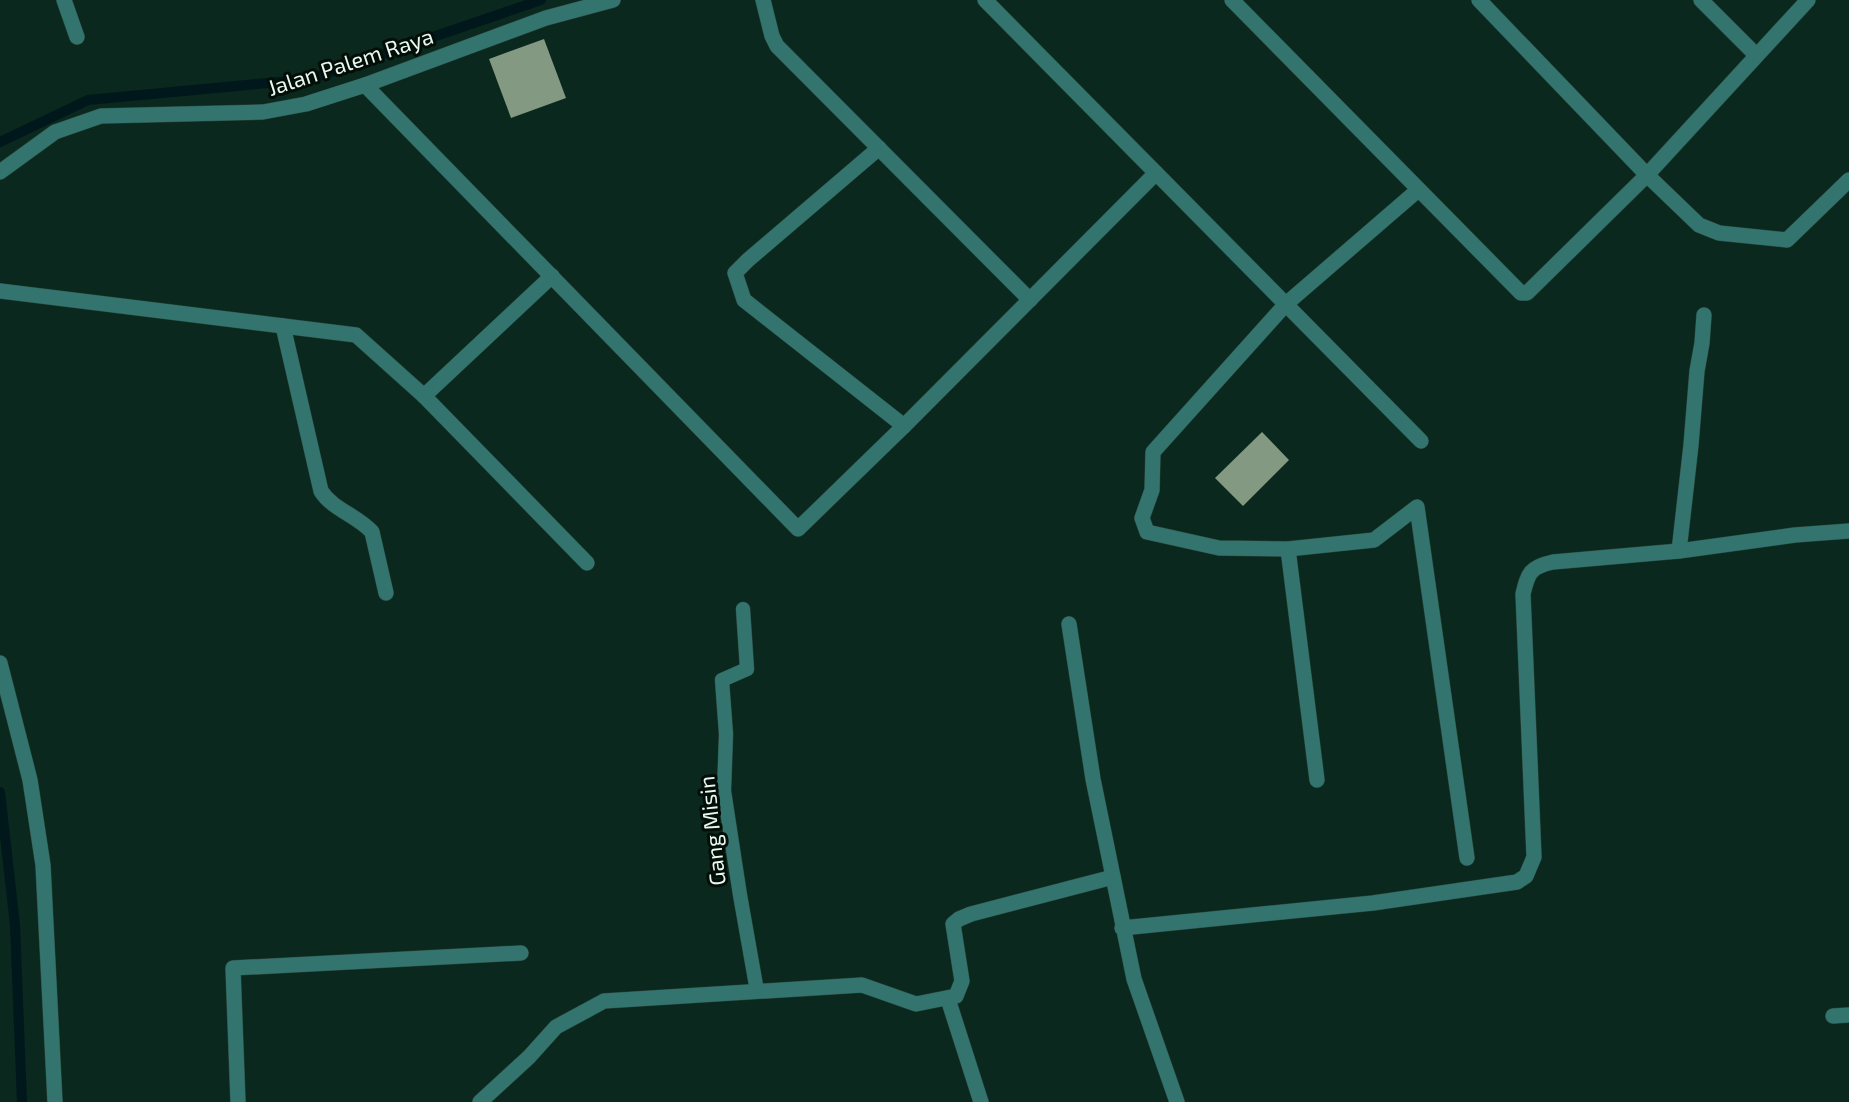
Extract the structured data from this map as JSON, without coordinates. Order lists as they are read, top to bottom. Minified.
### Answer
{"streets":{"street":["Jalan Palem Raya"],"lane":["Gang Misin"]}}
